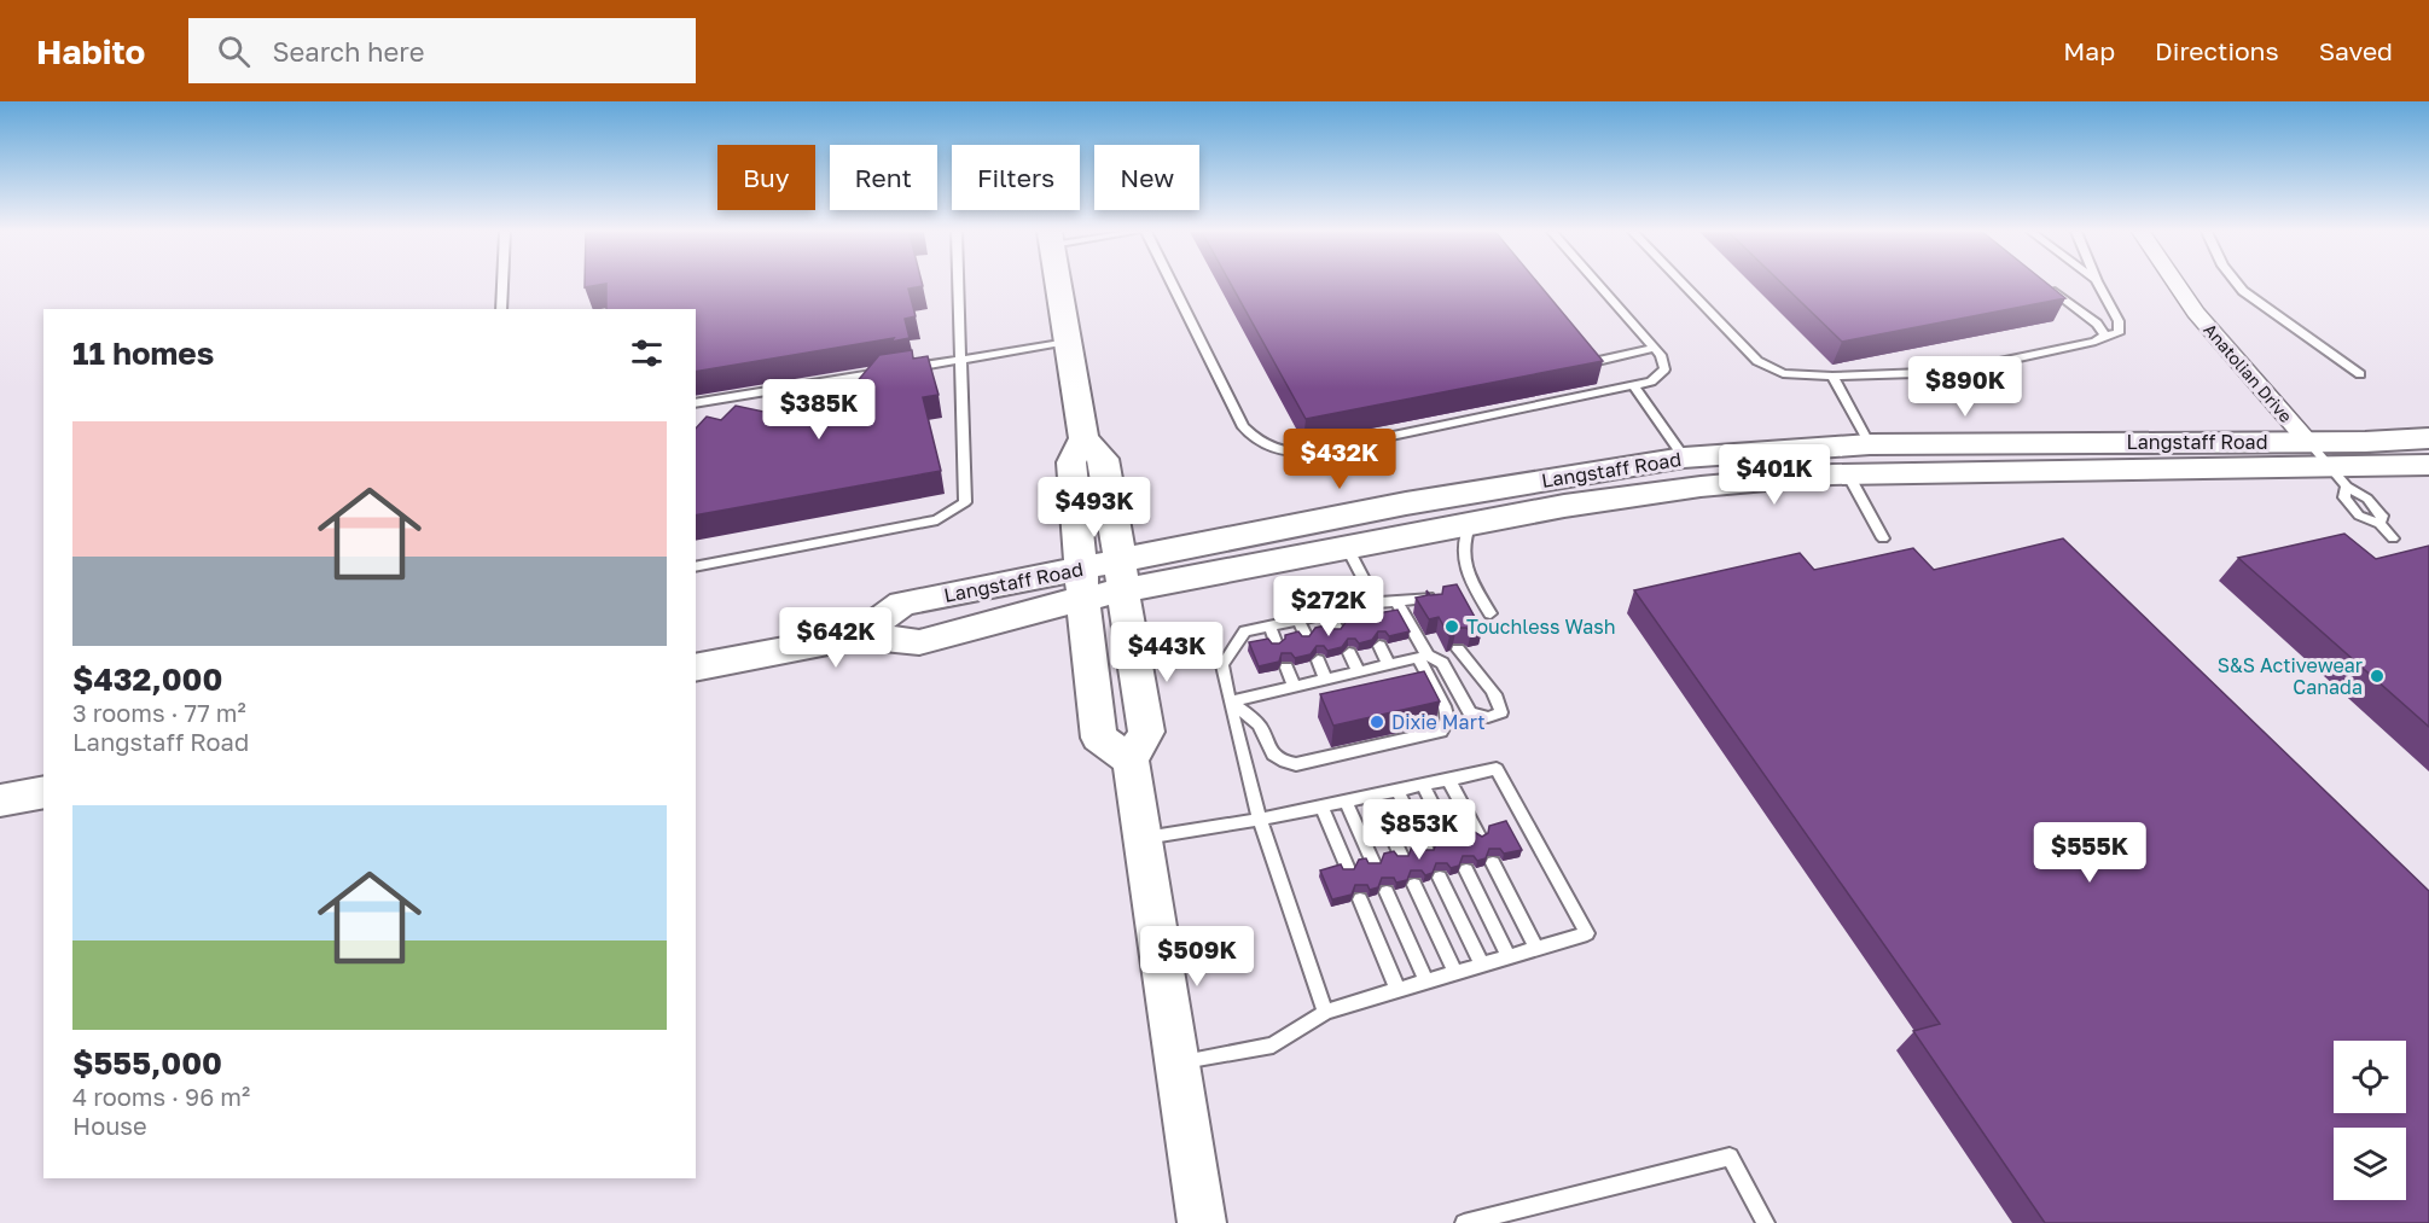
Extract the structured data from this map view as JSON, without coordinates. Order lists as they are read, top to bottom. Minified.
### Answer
{"streets":{"main road":["Langstaff Road"],"street":["Anatolian Drive"]},"crossings":[["Anatolian Drive","Langstaff Road"]],"places":["Touchless Wash","S&S Activewear Canada","Dixie Mart"],"page":{"header":"Habito","search":"Search here","nav":["Map","Directions","Saved"],"chip":["Buy","Rent","Filters","New"],"heading":"11 homes","price":["$890K","$385K","$432K","$401K","$493K","$272K","$642K","$443K","$853K","$555K","$509K"],"list":[{"name":"$432,000","note":"3 rooms · 77 m² · Langstaff Road"},{"name":"$555,000","note":"4 rooms · 96 m² · House"}]}}
